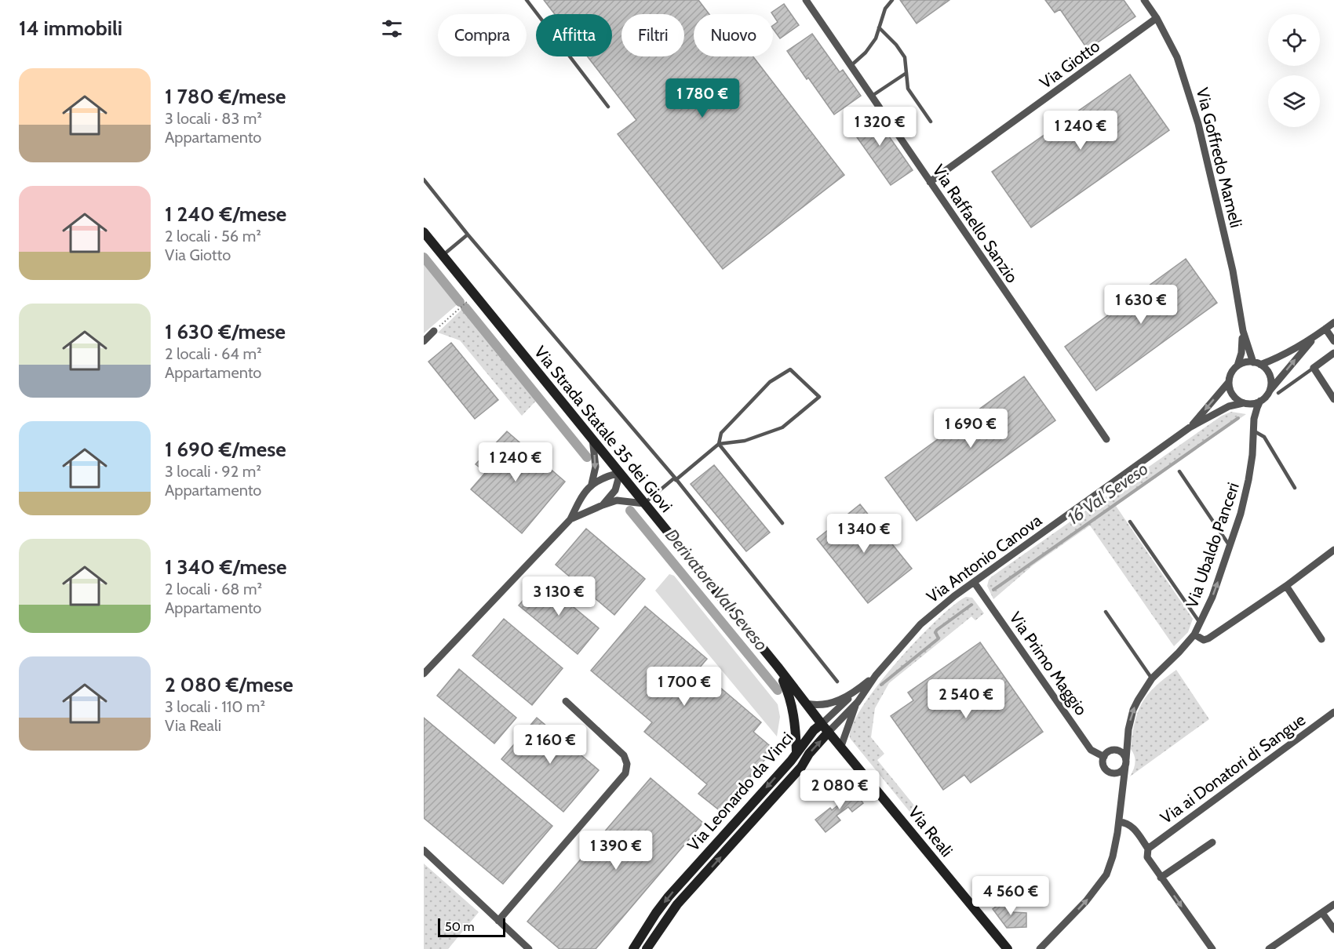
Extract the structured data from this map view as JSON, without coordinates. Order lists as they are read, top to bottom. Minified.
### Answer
{"streets":{"main road":["Via Strada Statale 35 dei Giovi","Via Leonardo da Vinci","Via Reali"],"street":["Via Giotto","Via Goffredo Mameli","Via Raffaello Sanzio","Via Ubaldo Panceri","Via Antonio Canova","Via Primo Maggio","Via ai Donatori di Sangue"]},"crossings":[["Via Giotto","Via Goffredo Mameli"],["Via Giotto","Via Raffaello Sanzio"],["Via Strada Statale 35 dei Giovi","Via Reali"],["Via Ubaldo Panceri","Via Antonio Canova"],["Via Ubaldo Panceri","Via Primo Maggio"],["Via Antonio Canova","Via Primo Maggio"],["Via Antonio Canova","Via Leonardo da Vinci"],["Via Antonio Canova","Via Reali"],["Via Leonardo da Vinci","Via Reali"]],"one_way":["Via Ubaldo Panceri"],"water":["16 Val Seveso","Derivatore Val Seveso"],"scale_bar":"50 m","page":{"heading":"14 immobili","chip":["Compra","Affitta","Filtri","Nuovo"],"list":[{"name":"1 780 €/mese","note":"3 locali · 83 m² · Appartamento"},{"name":"1 240 €/mese","note":"2 locali · 56 m² · Via Giotto"},{"name":"1 630 €/mese","note":"2 locali · 64 m² · Appartamento"},{"name":"1 690 €/mese","note":"3 locali · 92 m² · Appartamento"},{"name":"1 340 €/mese","note":"2 locali · 68 m² · Appartamento"},{"name":"2 080 €/mese","note":"3 locali · 110 m² · Via Reali"}],"price":["1 780 €","1 320 €","1 240 €","1 630 €","1 690 €","1 240 €","1 340 €","3 130 €","1 700 €","2 540 €","2 160 €","2 080 €","1 390 €","4 560 €"],"scale":"50 m"}}
